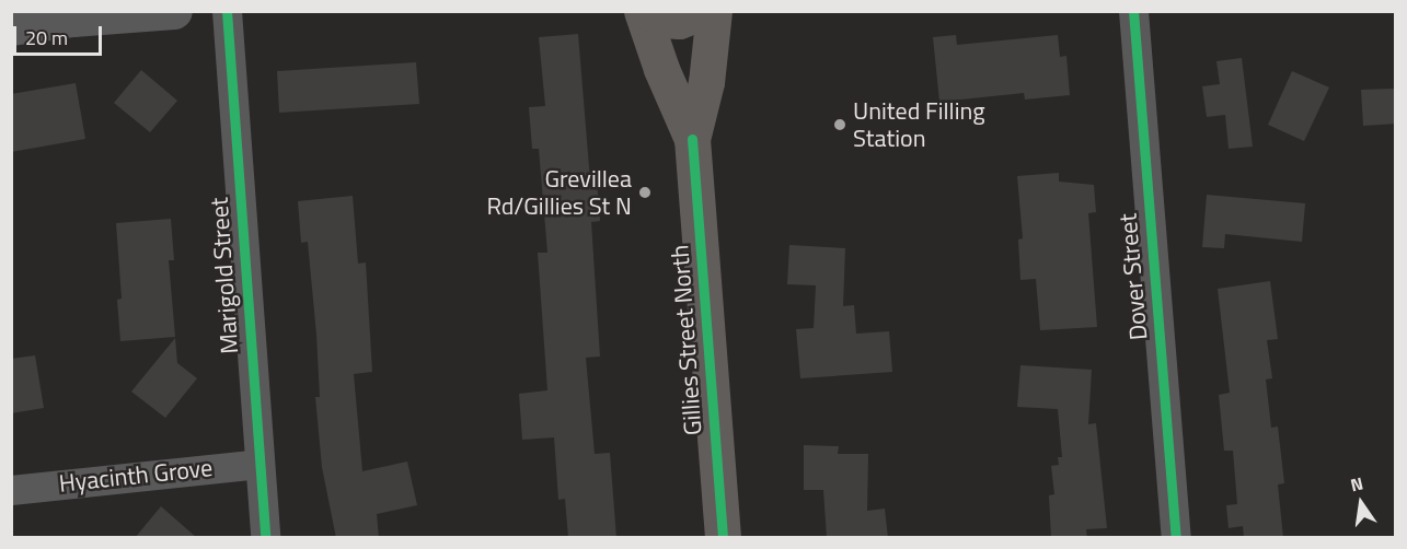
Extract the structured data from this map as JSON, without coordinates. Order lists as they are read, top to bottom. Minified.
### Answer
{"streets":{"main road":["Gillies Street North"],"street":["Marigold Street","Dover Street","Hyacinth Grove"]},"crossings":[["Marigold Street","Hyacinth Grove"]],"places":["United Filling Station","Grevillea Rd/Gillies St N"],"scale_bar":"20 m","north":"top"}
